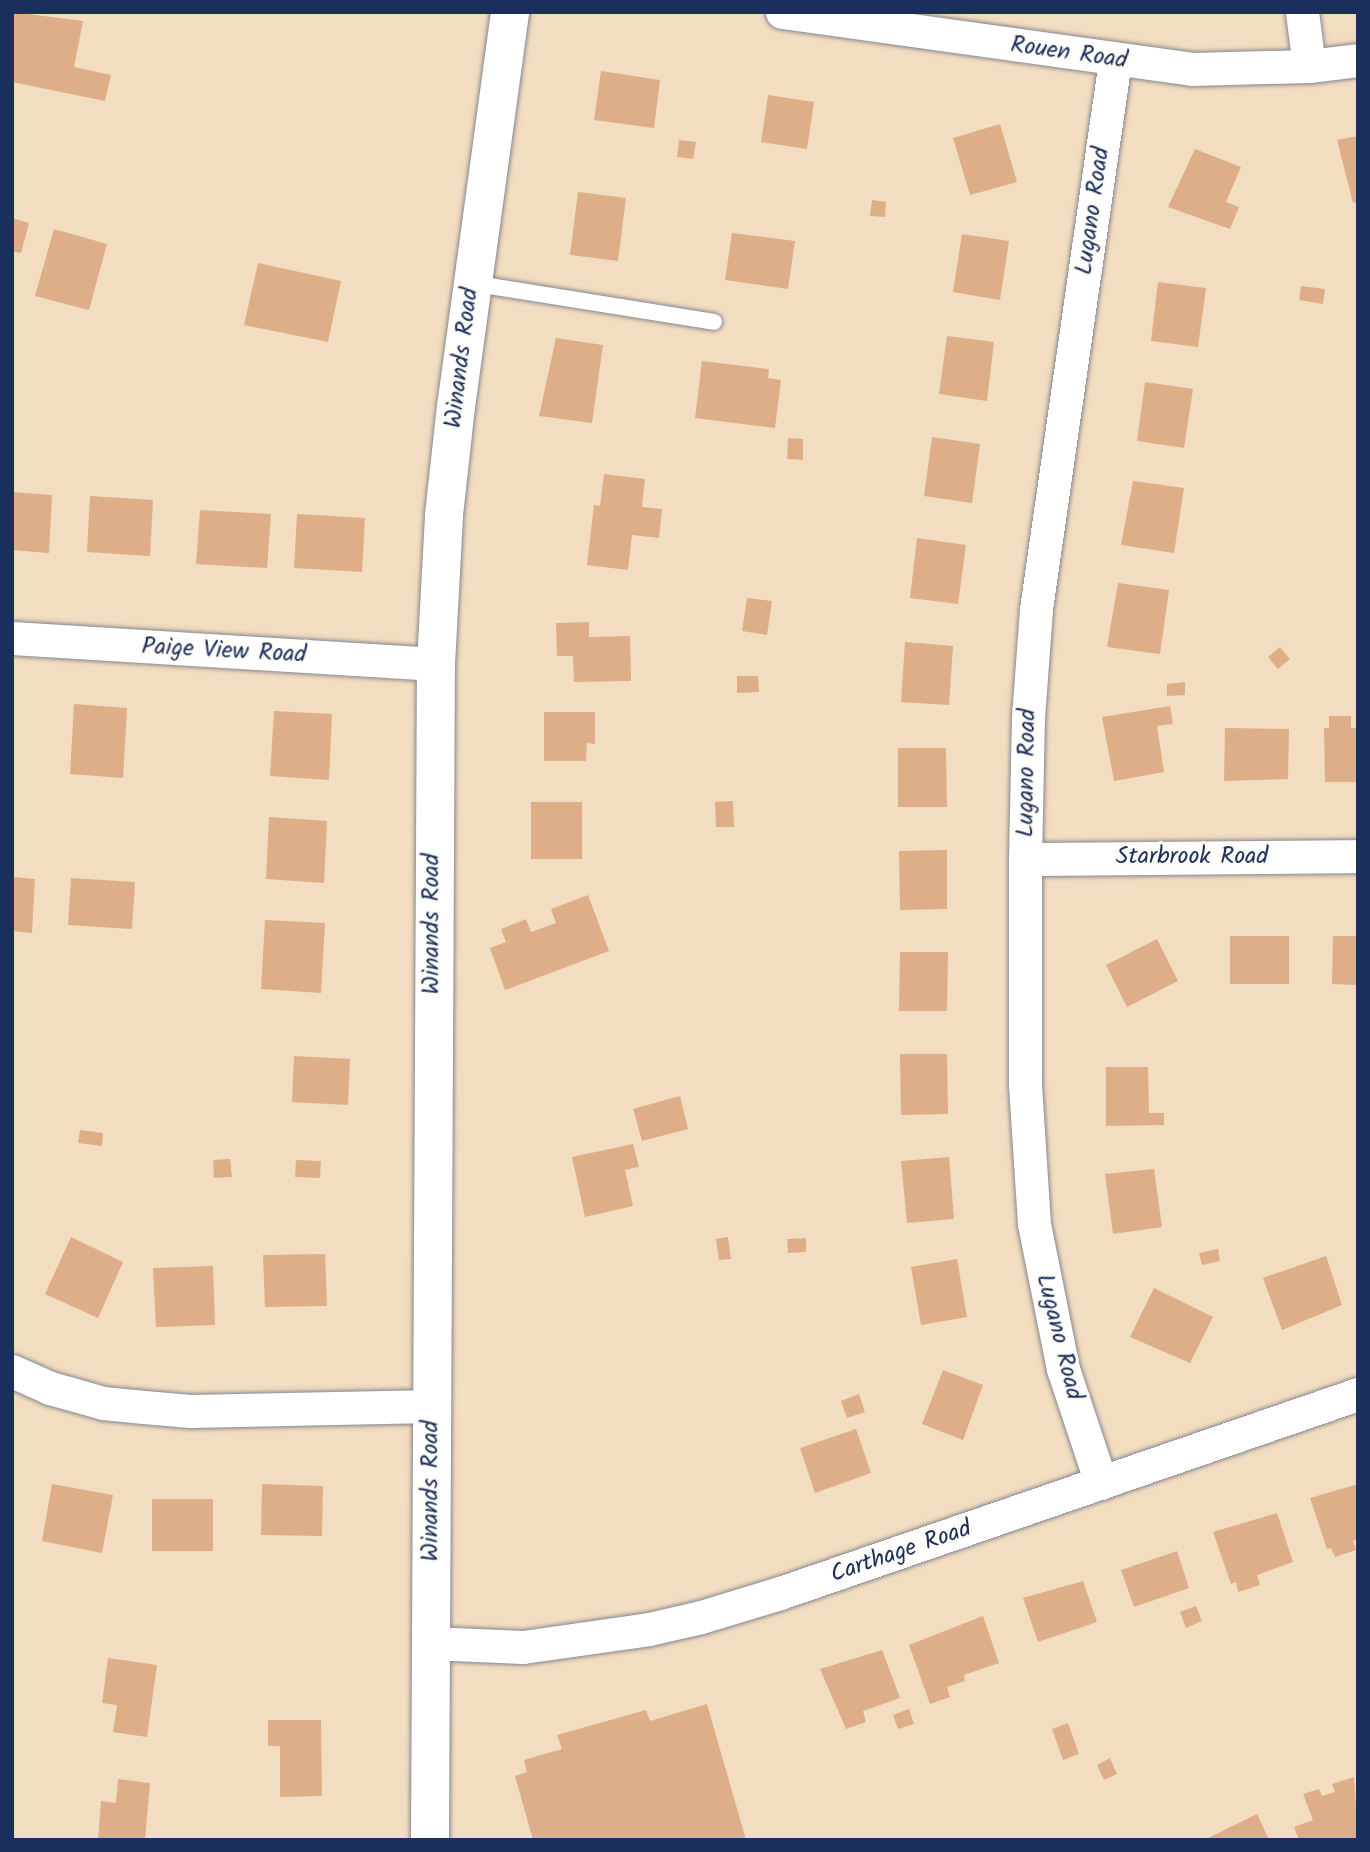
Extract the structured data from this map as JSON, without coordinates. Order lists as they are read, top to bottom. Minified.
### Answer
{"streets":{"street":["Rouen Road","Lugano Road","Winands Road","Paige View Road","Starbrook Road","Carthage Road"]},"crossings":[["Rouen Road","Lugano Road"],["Lugano Road","Starbrook Road"],["Lugano Road","Carthage Road"],["Winands Road","Paige View Road"],["Winands Road","Carthage Road"]]}
